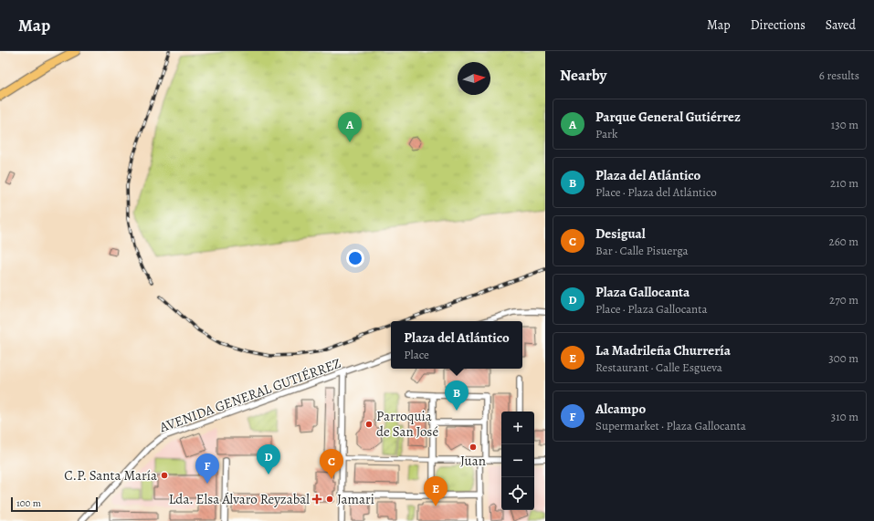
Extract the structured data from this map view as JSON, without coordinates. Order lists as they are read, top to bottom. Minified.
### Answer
{"streets":{"street":["AVENIDA GENERAL GUTIÉRREZ"]},"places":{"other":["Parroquia de San José","Juan","C.P. Santa María","Jamari"],"health":["Lda. Elsa Álvaro Reyzabal"]},"scale_bar":"100 m","north":"right","page":{"header":"Map","nav":["Map","Directions","Saved"],"heading":["Nearby","6 results"],"list":[{"mark":"A","name":"Parque General Gutiérrez","note":"Park","value":"130 m"},{"mark":"B","name":"Plaza del Atlántico","note":"Place · Plaza del Atlántico","value":"210 m"},{"mark":"C","name":"Desigual","note":"Bar · Calle Pisuerga","value":"260 m"},{"mark":"D","name":"Plaza Gallocanta","note":"Place · Plaza Gallocanta","value":"270 m"},{"mark":"E","name":"La Madrileña Churrería","note":"Restaurant · Calle Esgueva","value":"300 m"},{"mark":"F","name":"Alcampo","note":"Supermarket · Plaza Gallocanta","value":"310 m"}],"pins":["A","B","D","C","F","E"],"popup":["Plaza del Atlántico","Place"],"map_buttons":["+","−"],"scale":"100 m"}}
